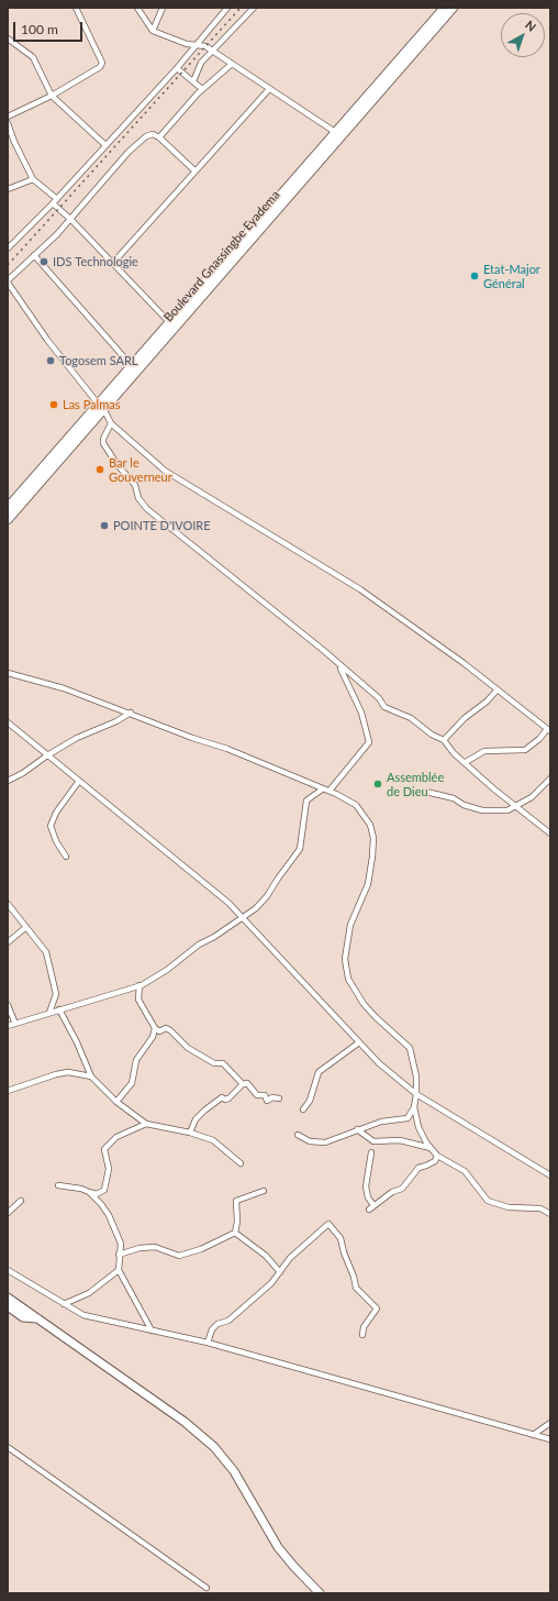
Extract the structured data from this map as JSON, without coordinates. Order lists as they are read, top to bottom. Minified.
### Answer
{"streets":{"highway":["Boulevard Gnassingbe Eyadema"]},"places":["IDS Technologie","Etat-Major Général","Togosem SARL","Las Palmas","Bar le Gouverneur","POINTE D'IVOIRE","Assemblée de Dieu"],"scale_bar":"100 m","north":"top right"}
